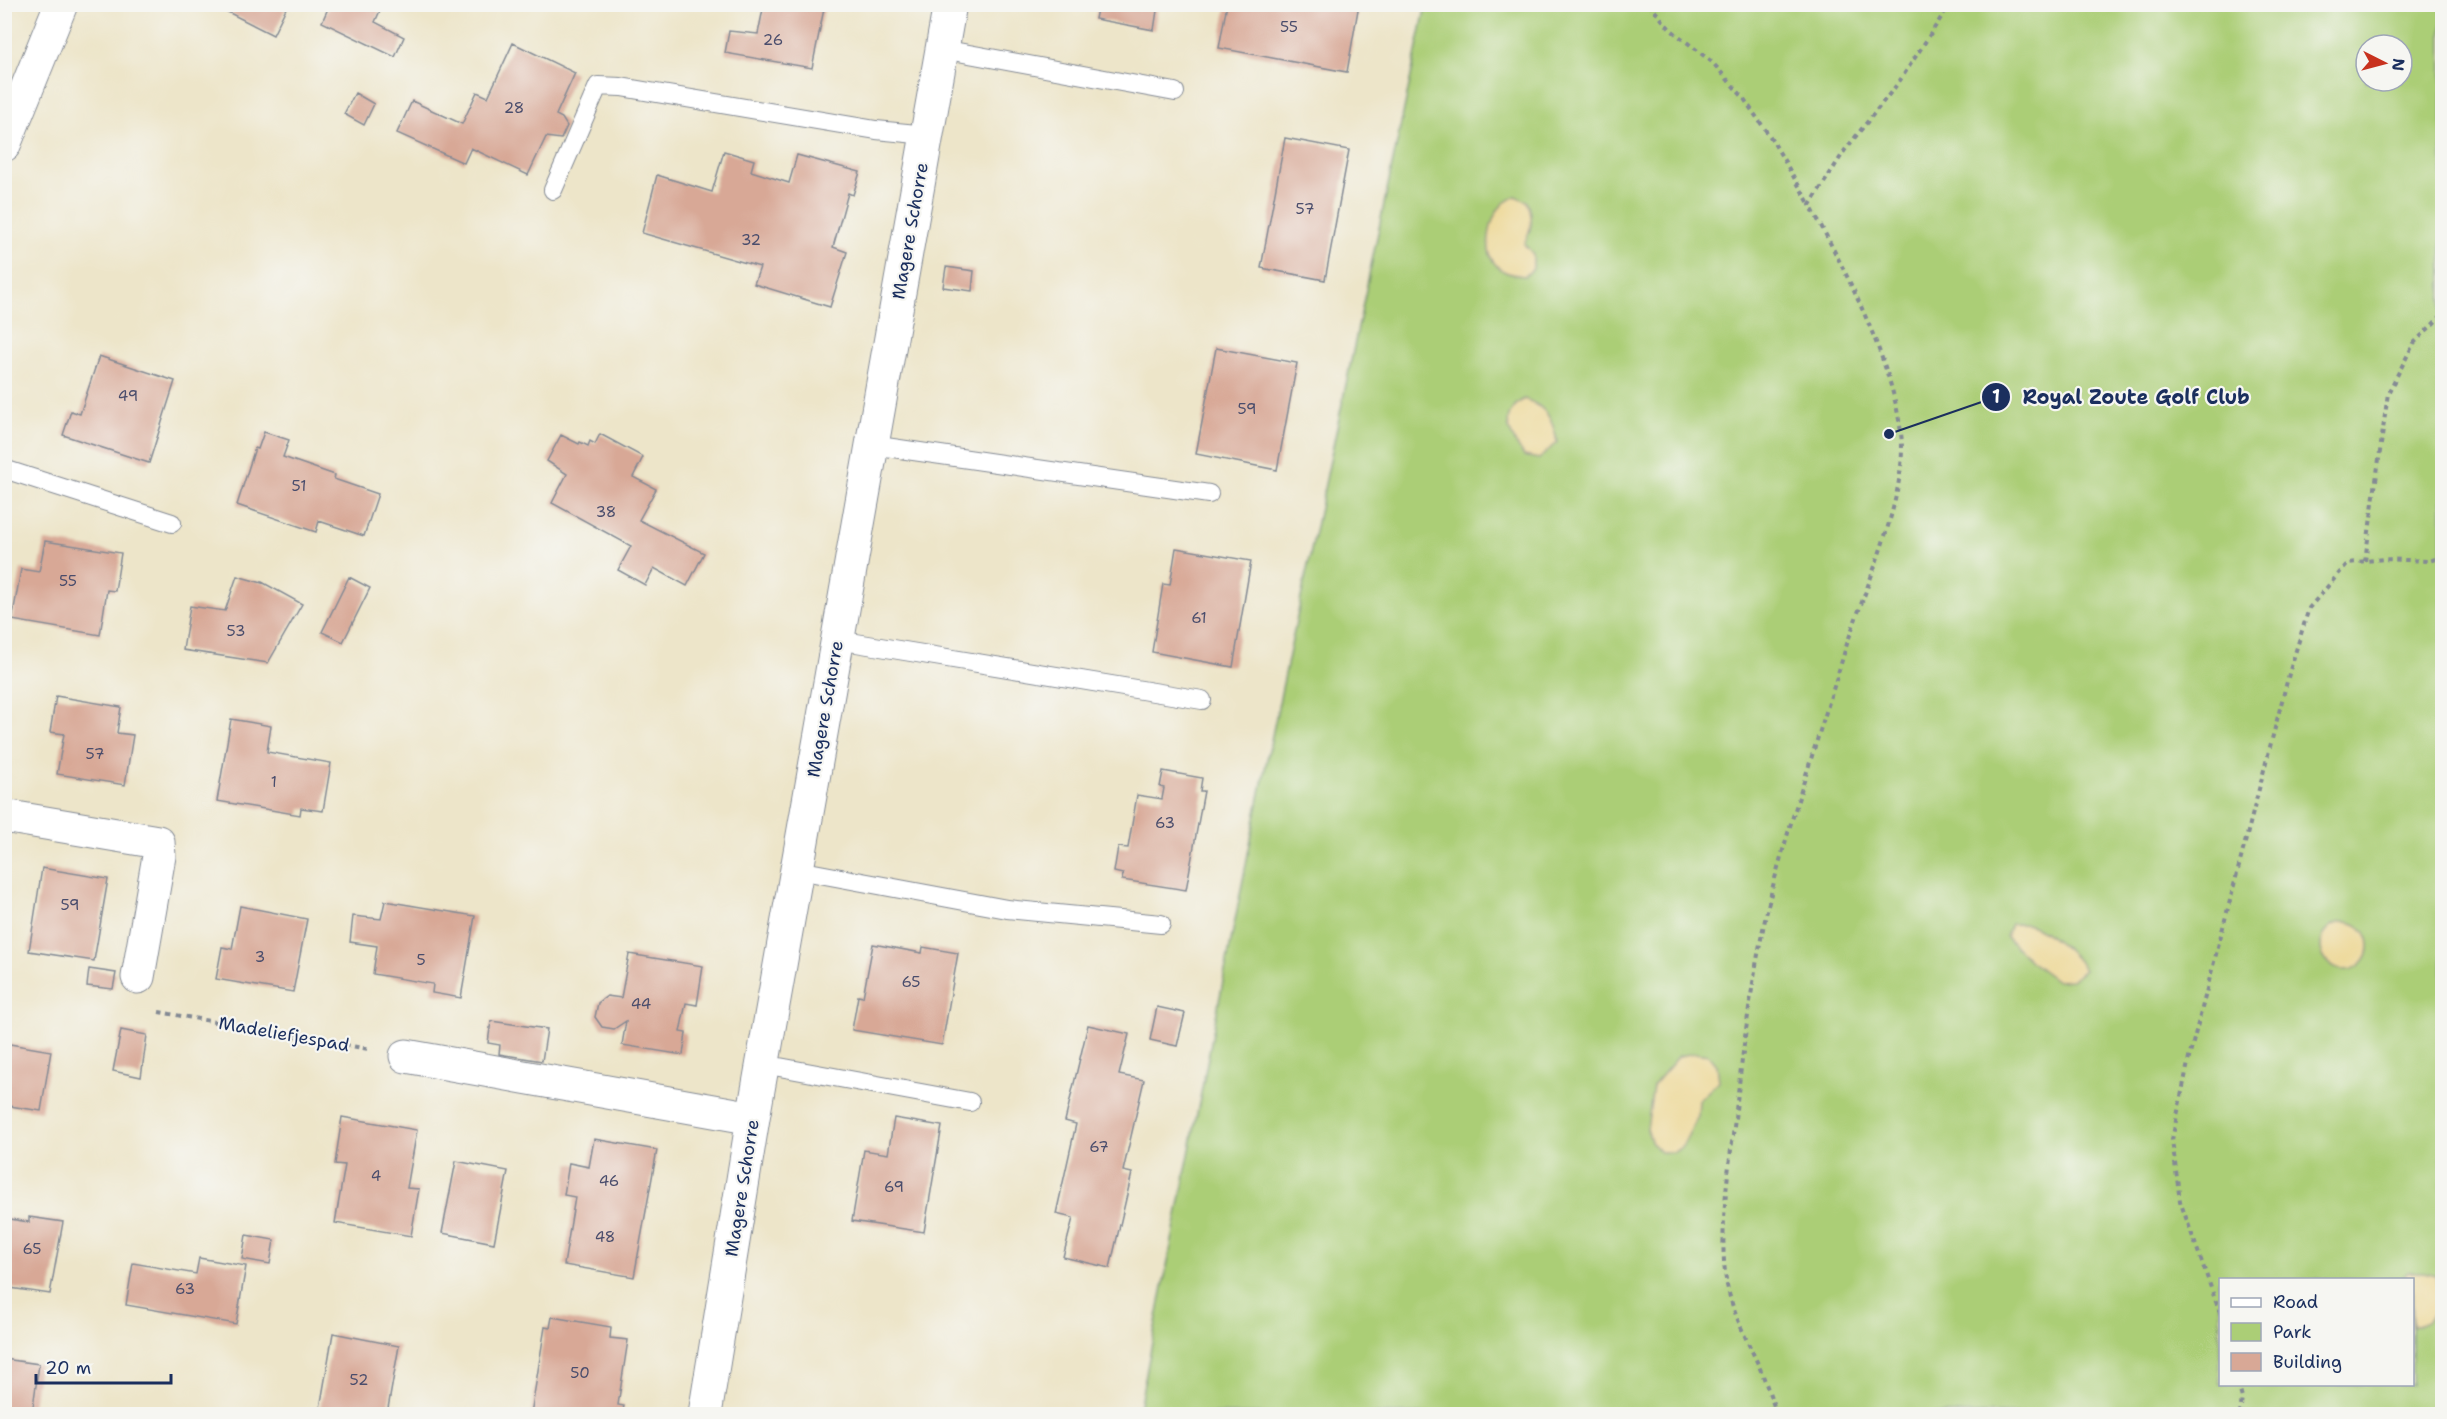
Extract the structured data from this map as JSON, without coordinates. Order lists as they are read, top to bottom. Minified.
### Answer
{"streets":{"street":["Magere Schorre"],"path":["Madeliefjespad"]},"places":["Royal Zoute Golf Club"],"house_numbers":["55","26","28","57","32","49","59","51","38","55","61","53","57","1","63","59","3","5","65","44","67","4","46","69","48","65","63","50","52"],"legend":["Road","Park","Building"],"scale_bar":"20 m","north":"right"}
